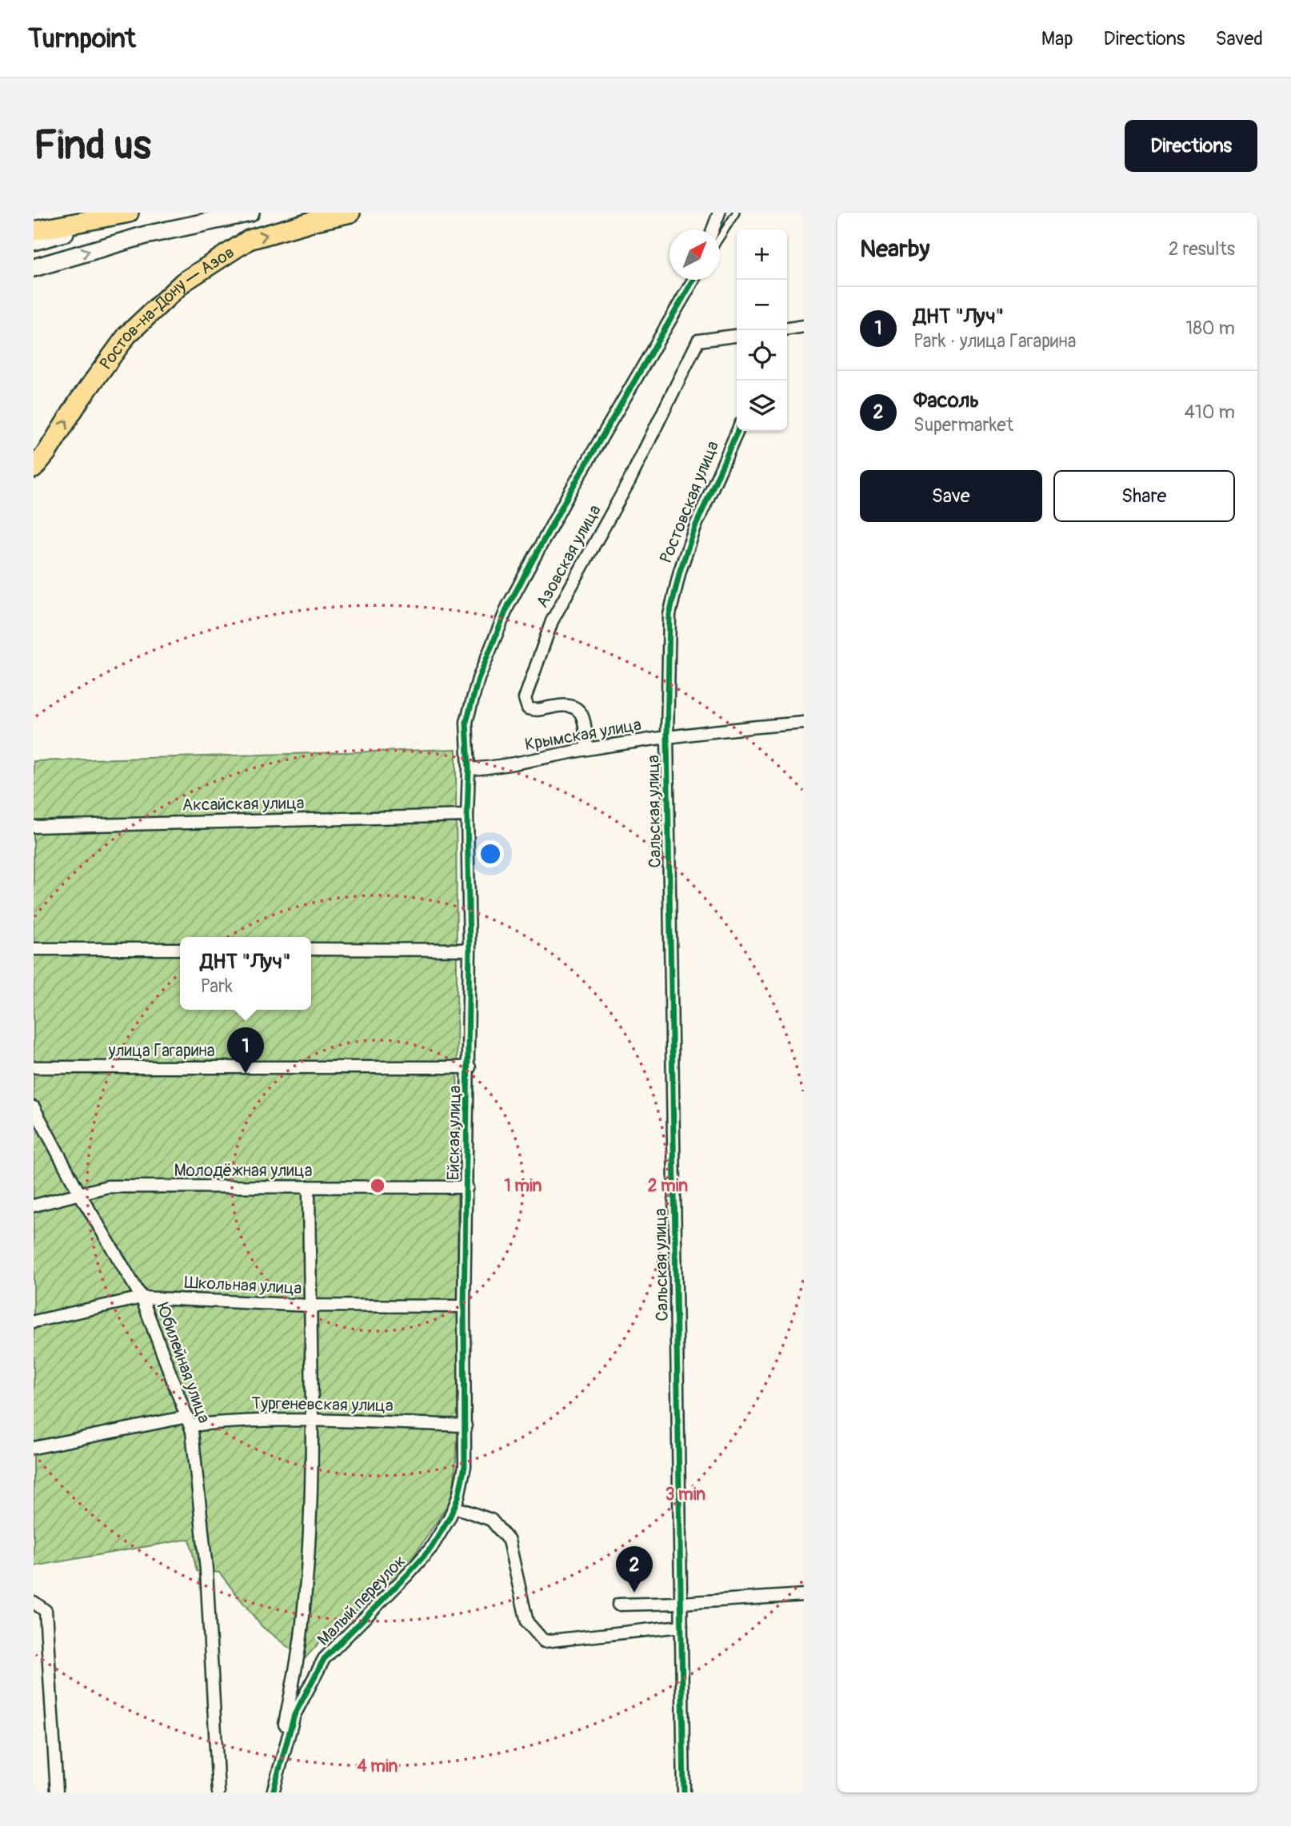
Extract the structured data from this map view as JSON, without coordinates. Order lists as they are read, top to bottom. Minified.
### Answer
{"streets":{"main road":["Ростов-на-Дону — Азов"],"street":["Ростовская улица","Азовская улица","Крымская улица","Аксайская улица","Сальская улица","улица Гагарина","Ейская улица","Молодёжная улица","Школьная улица","Юбилейная улица","Тургеневская улица","Малый переулок"]},"crossings":[["Ростовская улица","Крымская улица"],["Ростовская улица","Сальская улица"],["Азовская улица","Крымская улица"],["Крымская улица","Сальская улица"],["Крымская улица","Ейская улица"],["Аксайская улица","Ейская улица"],["улица Гагарина","Ейская улица"],["Ейская улица","Молодёжная улица"],["Ейская улица","Школьная улица"],["Ейская улица","Тургеневская улица"],["Ейская улица","Малый переулок"],["Молодёжная улица","Юбилейная улица"],["Школьная улица","Юбилейная улица"],["Юбилейная улица","Тургеневская улица"]],"north":"top right","page":{"header":"Turnpoint","nav":["Map","Directions","Saved"],"buttons":["Directions",["Save","Share"]],"title":"Find us","heading":["Nearby","2 results"],"map_buttons":["+","−"],"list":[{"mark":"1","name":"ДНТ \"Луч\"","note":"Park · улица Гагарина","value":"180 m"},{"mark":"2","name":"Фасоль","note":"Supermarket","value":"410 m"}],"popup":["ДНТ \"Луч\"","Park"],"pins":["1","2"]},"rings":["1 min","2 min","3 min","4 min"]}
